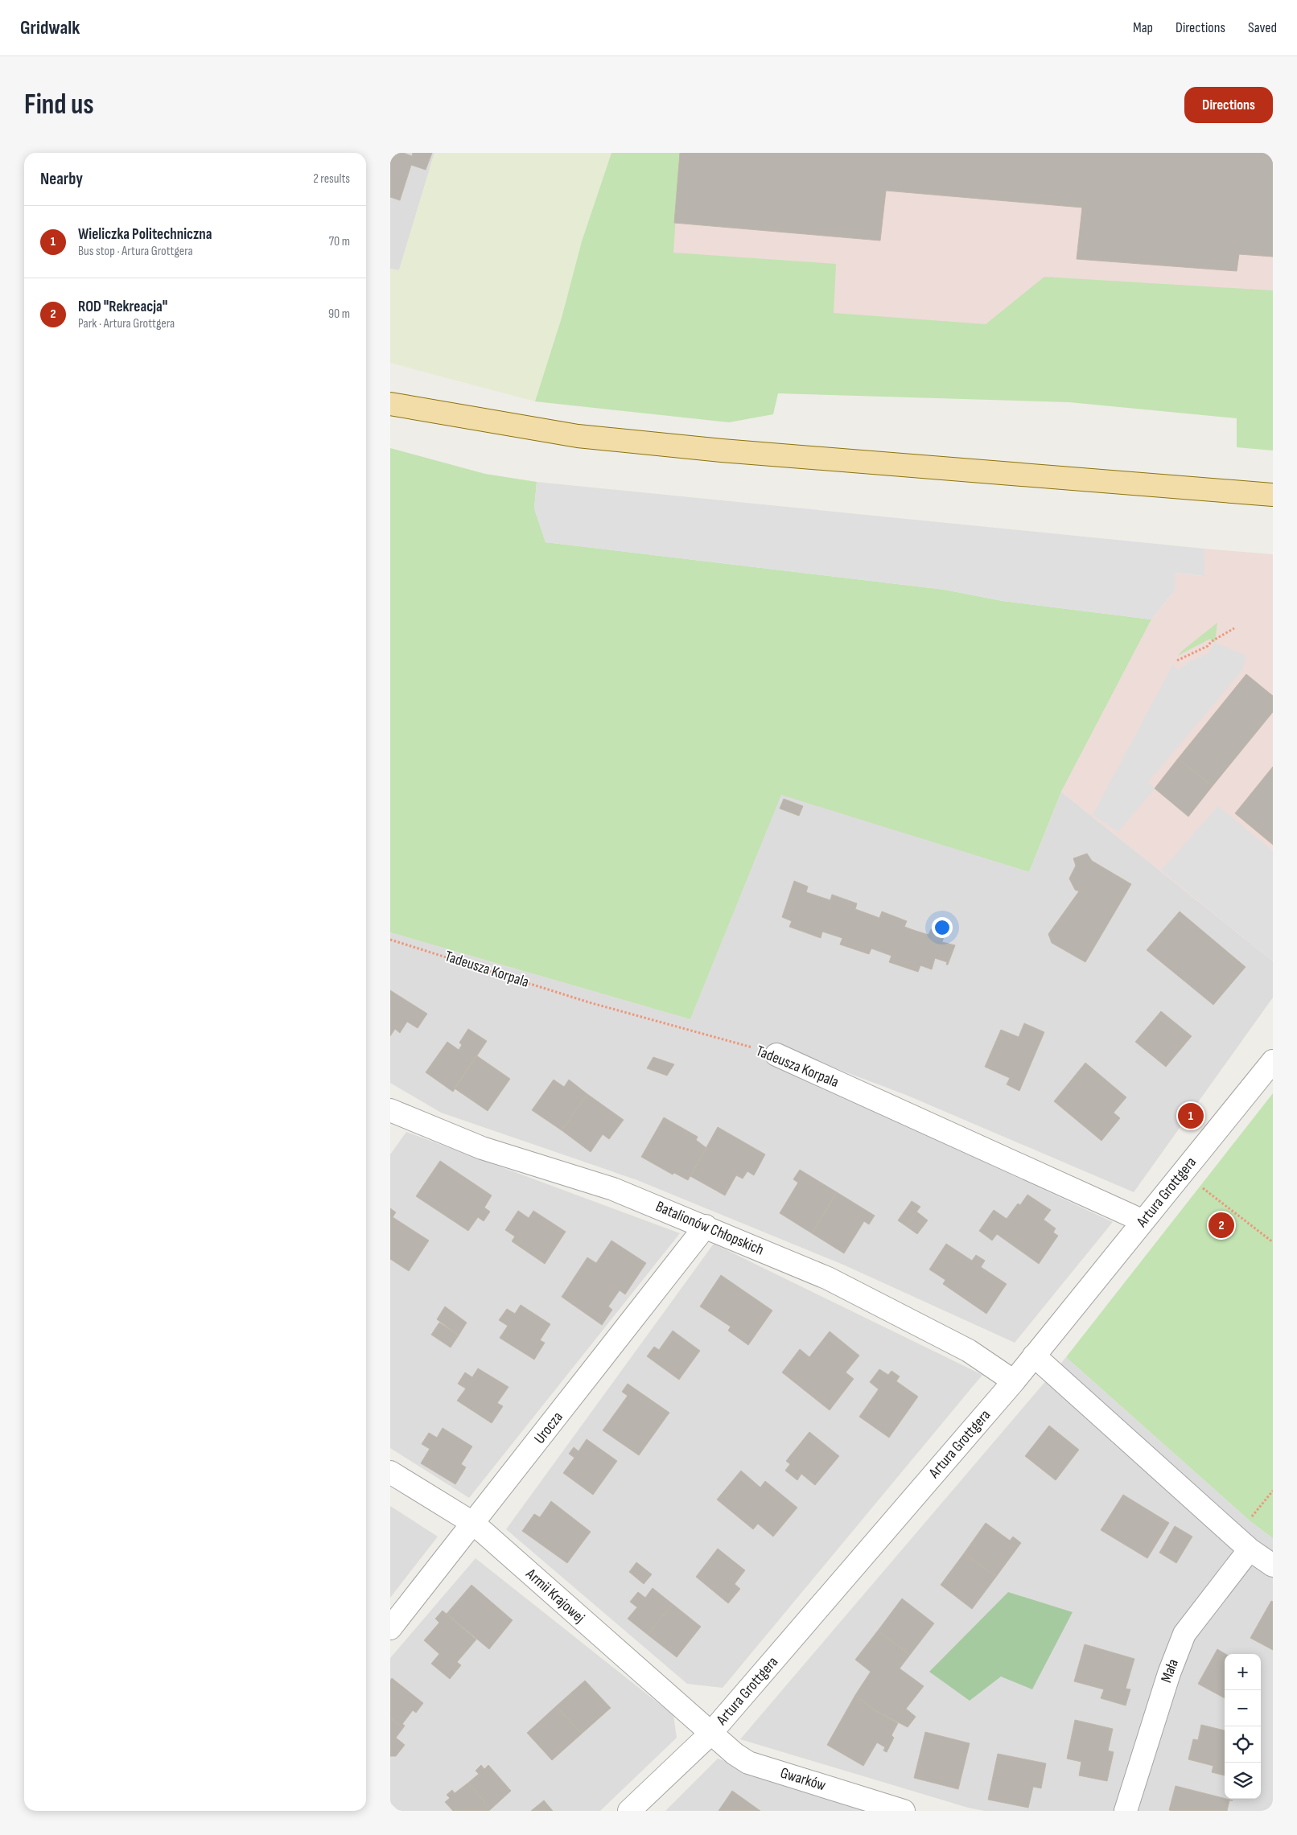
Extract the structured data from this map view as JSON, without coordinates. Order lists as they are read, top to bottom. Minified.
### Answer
{"streets":{"street":["Tadeusza Korpala","Artura Grottgera","Batalionów Chłopskich","Urocza","Armii Krajowej","Mała","Gwarków"]},"crossings":[["Tadeusza Korpala","Artura Grottgera"],["Artura Grottgera","Batalionów Chłopskich"],["Artura Grottgera","Armii Krajowej"],["Artura Grottgera","Gwarków"],["Batalionów Chłopskich","Urocza"],["Urocza","Armii Krajowej"],["Armii Krajowej","Gwarków"]],"page":{"header":"Gridwalk","nav":["Map","Directions","Saved"],"buttons":"Directions","title":"Find us","heading":["Nearby","2 results"],"list":[{"mark":"1","name":"Wieliczka Politechniczna","note":"Bus stop · Artura Grottgera","value":"70 m"},{"mark":"2","name":"ROD \"Rekreacja\"","note":"Park · Artura Grottgera","value":"90 m"}],"pins":["1","2"],"map_buttons":["+","−"]}}
